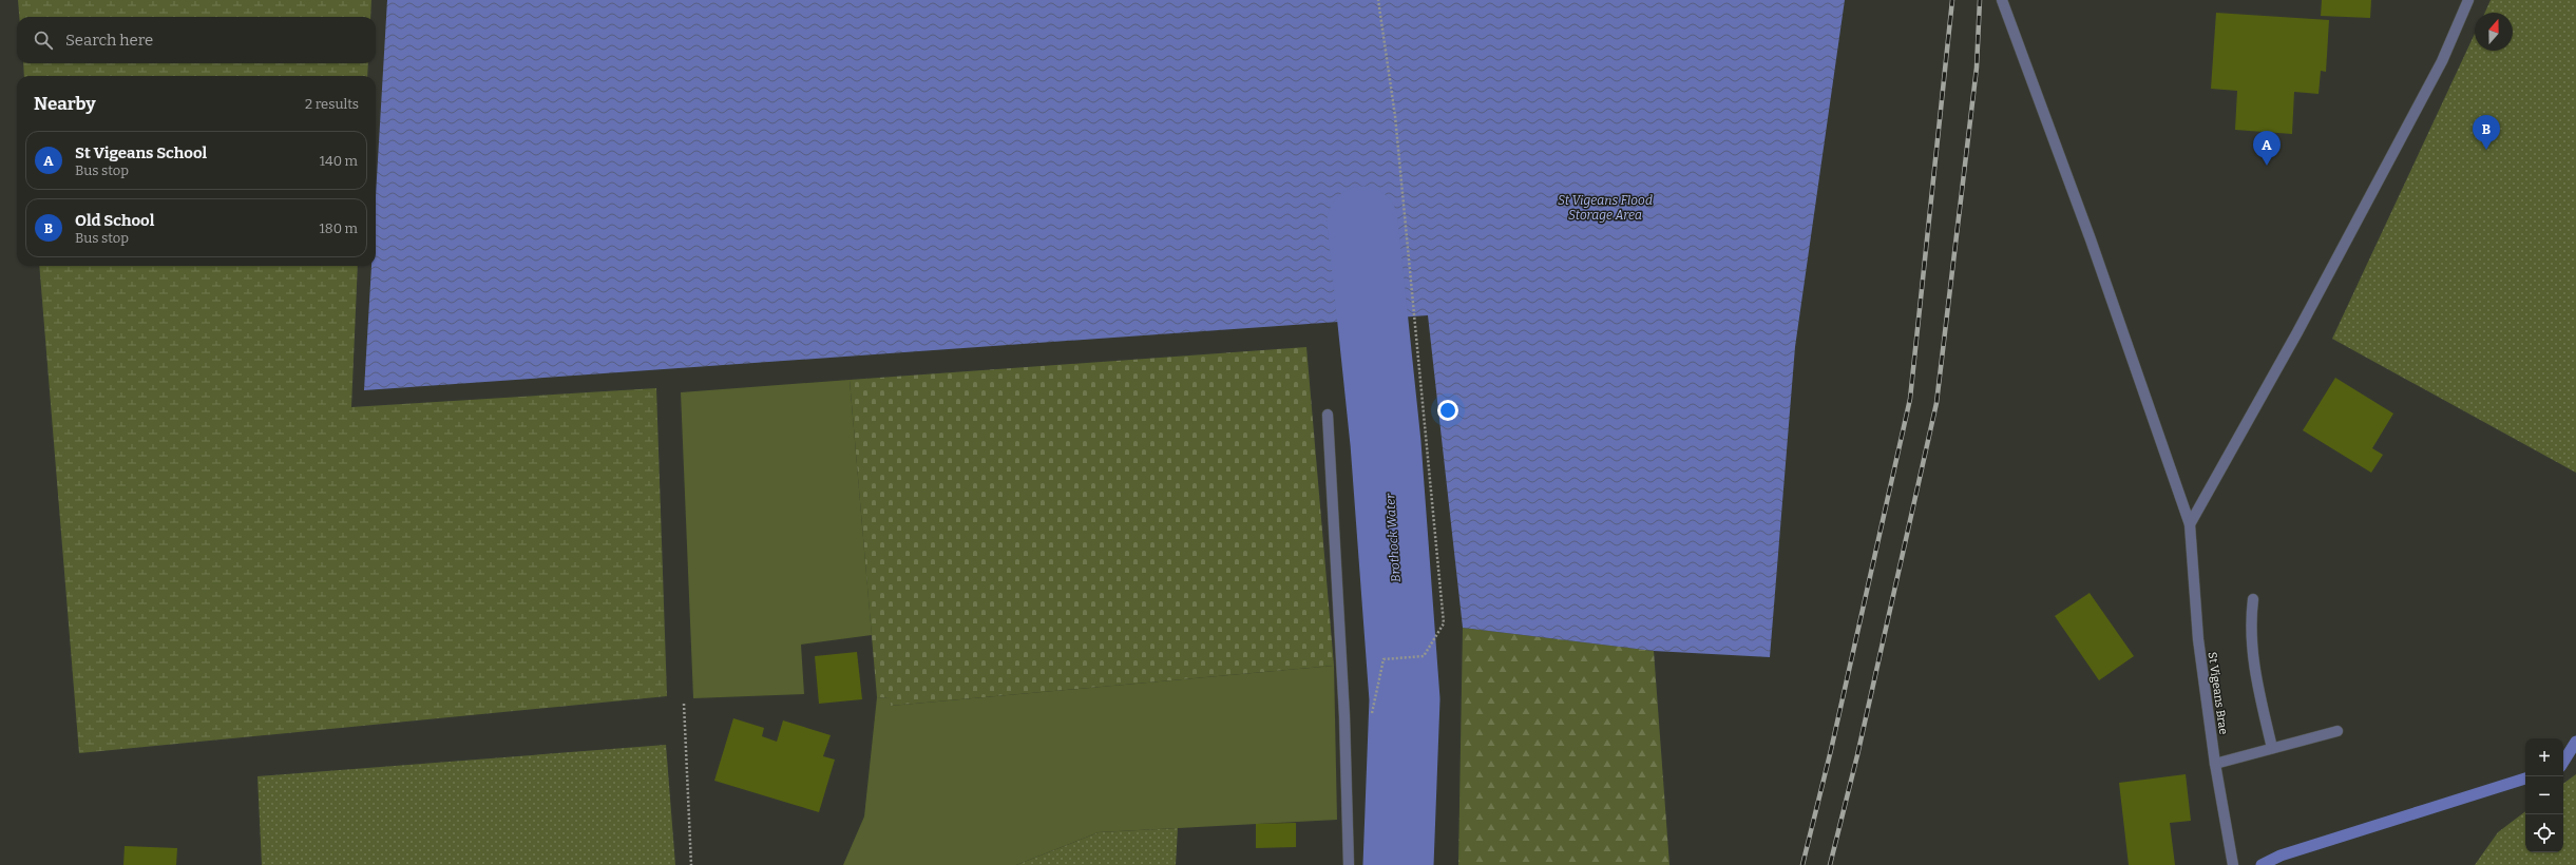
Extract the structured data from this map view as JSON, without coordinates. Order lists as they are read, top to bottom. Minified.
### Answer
{"streets":{"street":["St Vigeans Brae"]},"water":["St Vigeans Flood Storage Area","Brothock Water"],"north":"top","page":{"search":"Search here","heading":["Nearby","2 results"],"pins":["B","A"],"list":[{"mark":"A","name":"St Vigeans School","note":"Bus stop","value":"140 m"},{"mark":"B","name":"Old School","note":"Bus stop","value":"180 m"}],"map_buttons":["+","−"]}}
